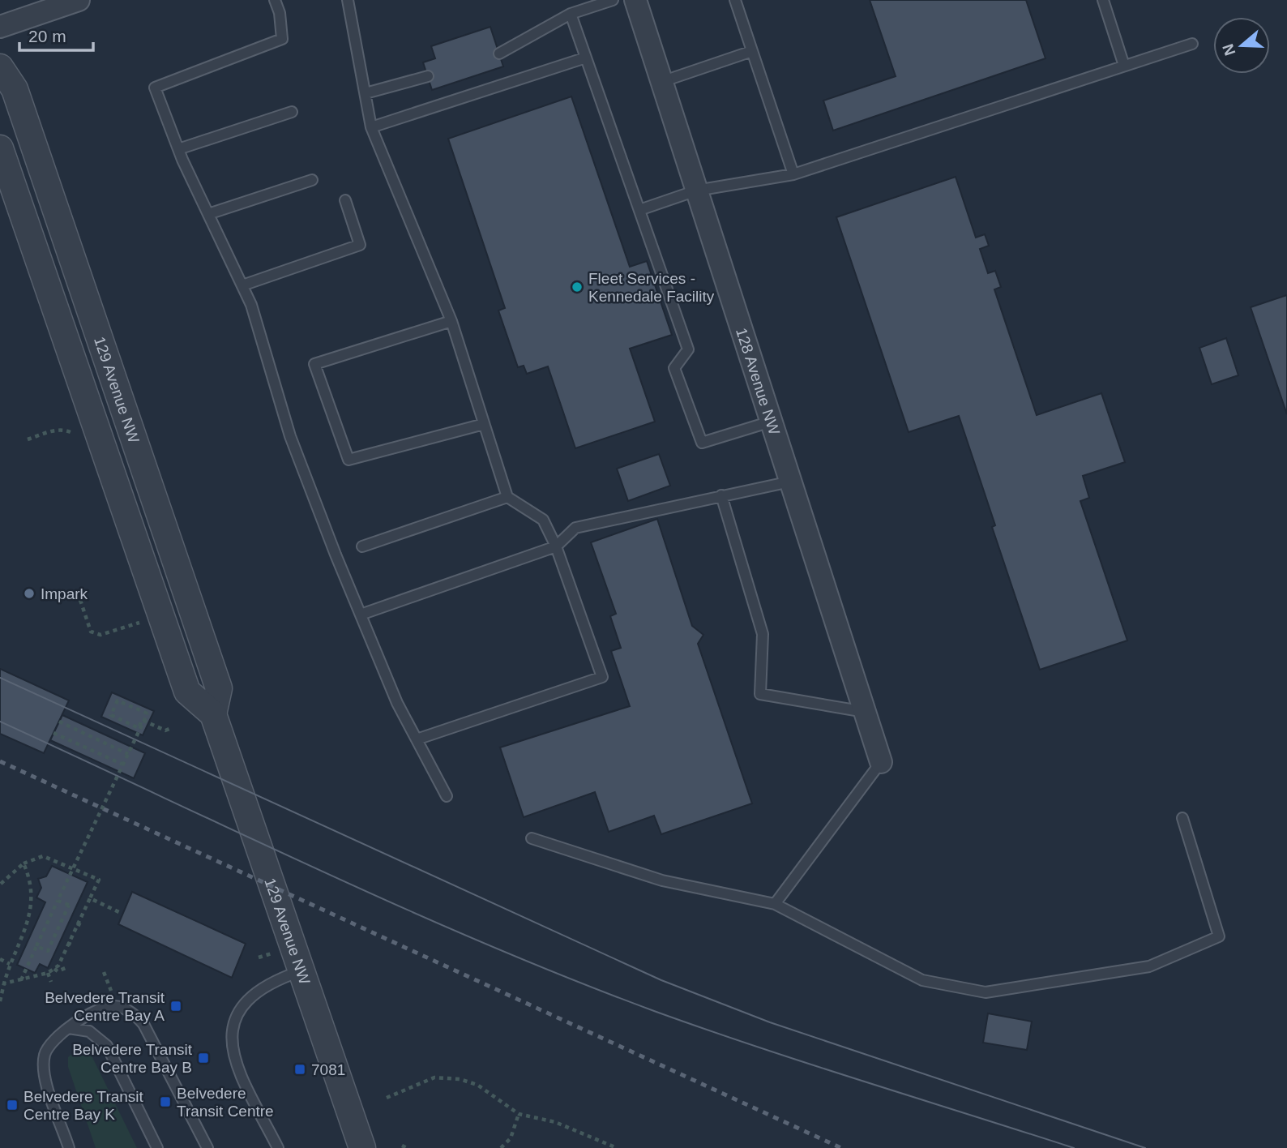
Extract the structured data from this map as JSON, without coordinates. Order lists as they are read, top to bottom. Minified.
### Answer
{"streets":{"street":["128 Avenue NW","129 Avenue NW"]},"places":{"other":["Fleet Services - Kennedale Facility","Impark"],"transit":["Belvedere Transit Centre Bay A","Belvedere Transit Centre Bay B","7081","Belvedere Transit Centre","Belvedere Transit Centre Bay K"]},"scale_bar":"20 m","north":"left"}
